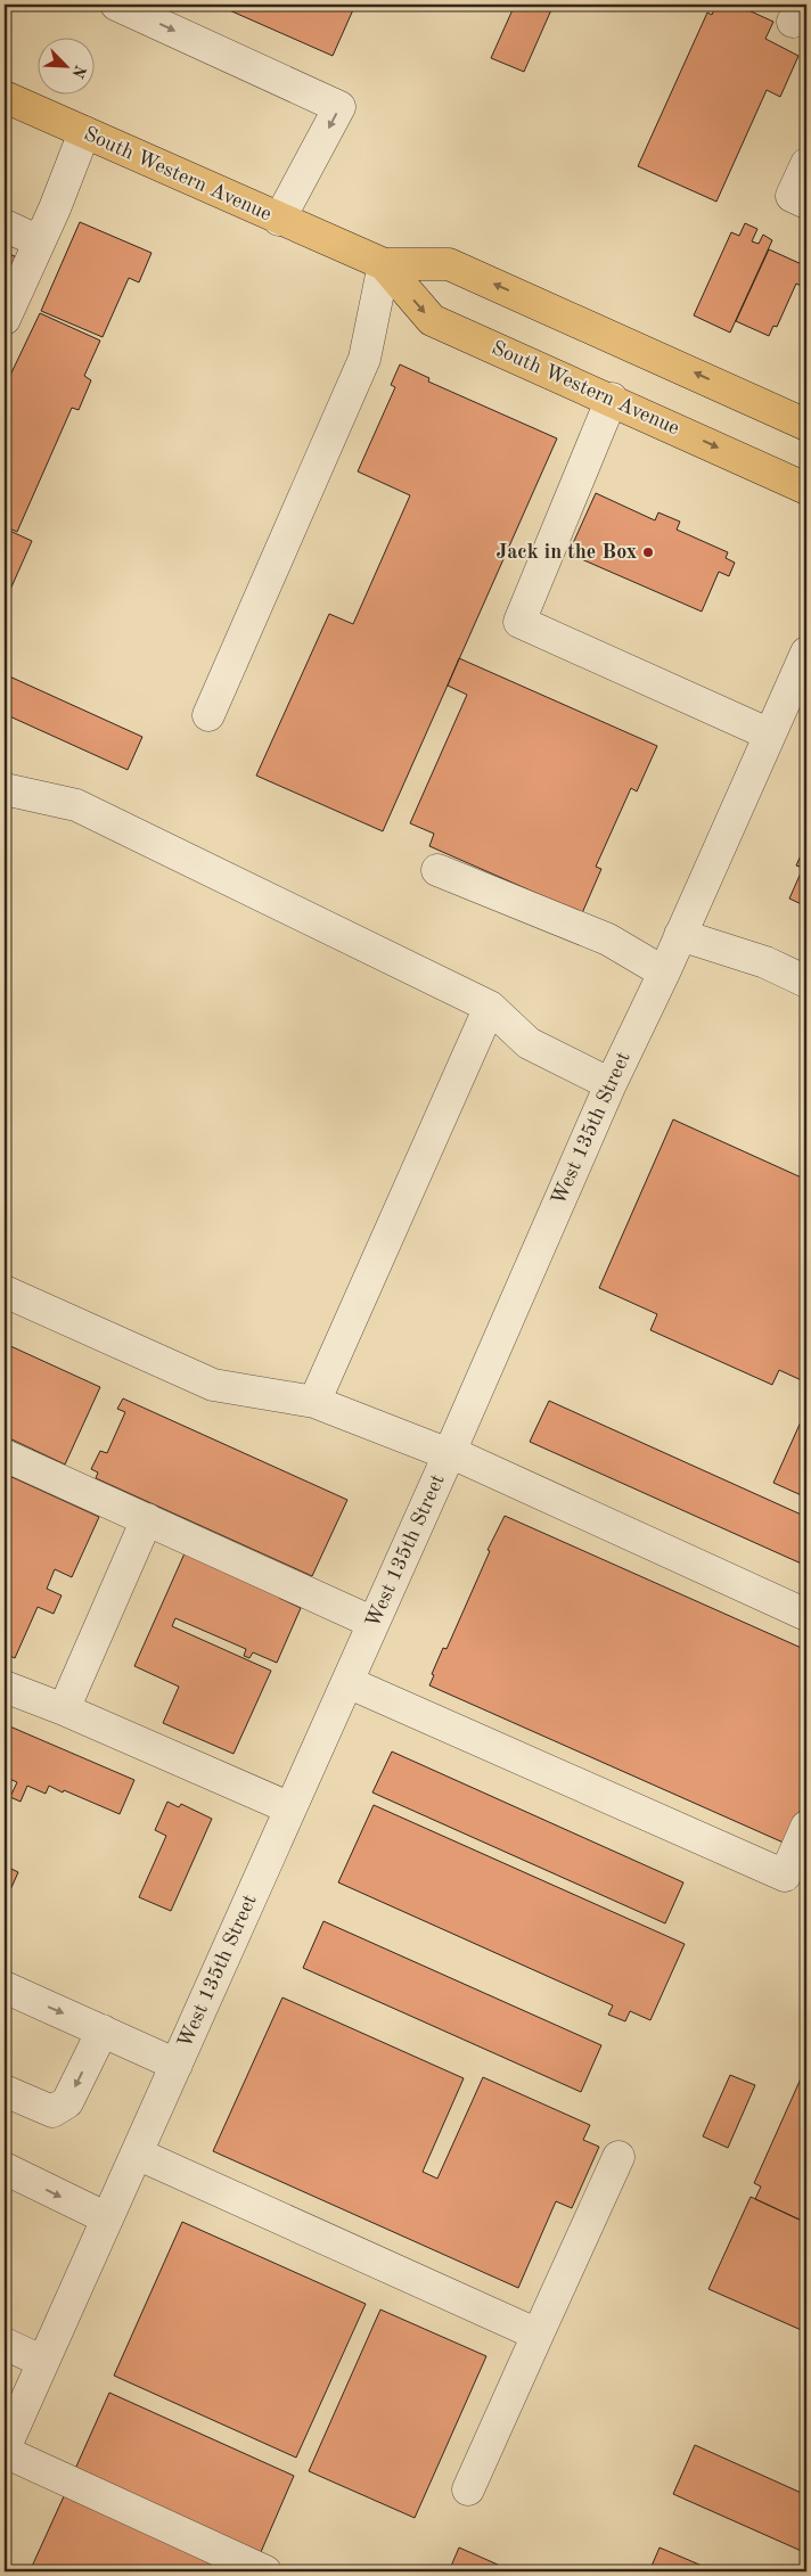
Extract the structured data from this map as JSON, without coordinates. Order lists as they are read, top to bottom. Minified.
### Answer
{"streets":{"main road":["South Western Avenue"],"street":["West 135th Street"]},"places":["Jack in the Box"],"north":"bottom right"}
